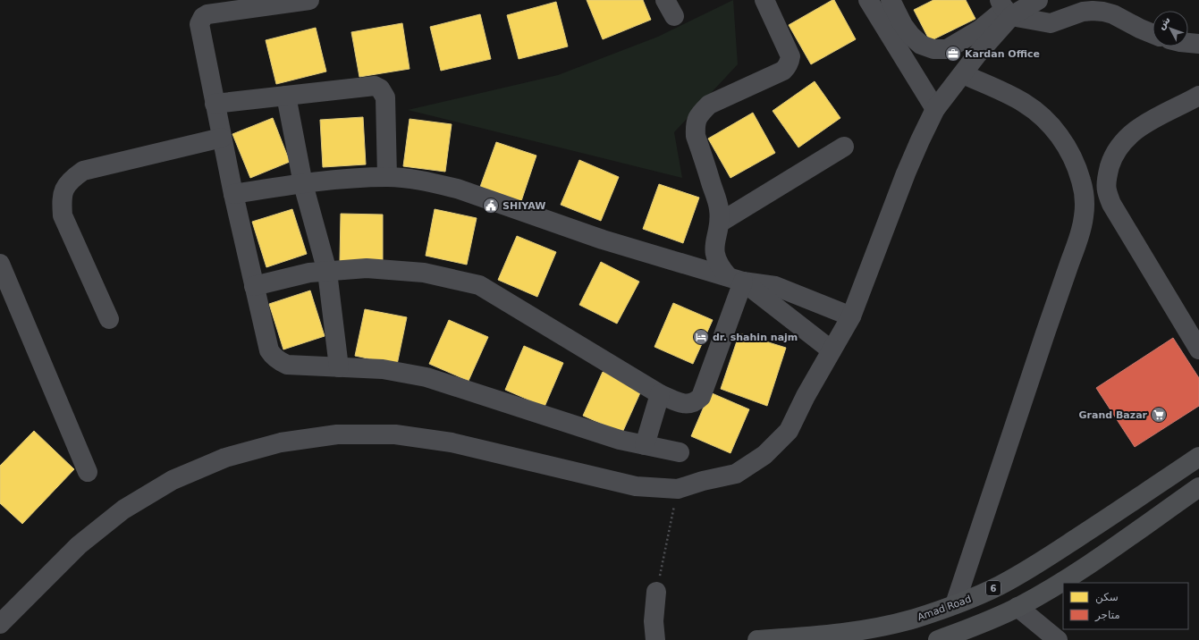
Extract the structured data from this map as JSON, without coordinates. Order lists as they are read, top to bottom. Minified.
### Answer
{"streets":{"main road":["6","Amad Road"]},"places":{"office":["Kardan Office"],"public building":["SHIYAW"],"hotel":["dr. shahin najm"],"supermarket":["Grand Bazar"]},"legend":["سكن","متاجر"],"north":"top left"}
